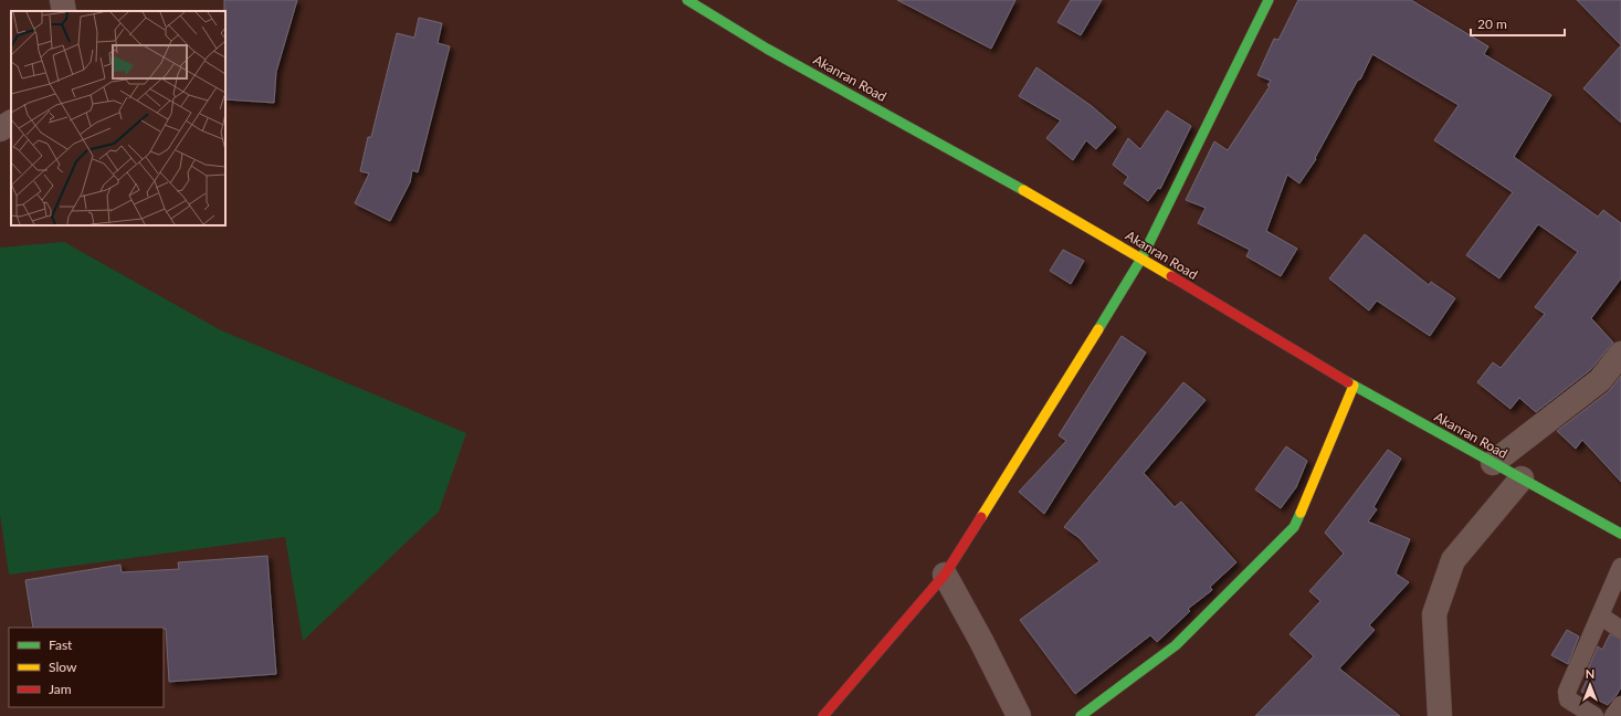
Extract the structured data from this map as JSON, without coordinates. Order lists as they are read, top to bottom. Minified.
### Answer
{"streets":{"street":["Akanran Road"]},"legend":["Fast","Slow","Jam"],"scale_bar":"20 m","north":"top"}
